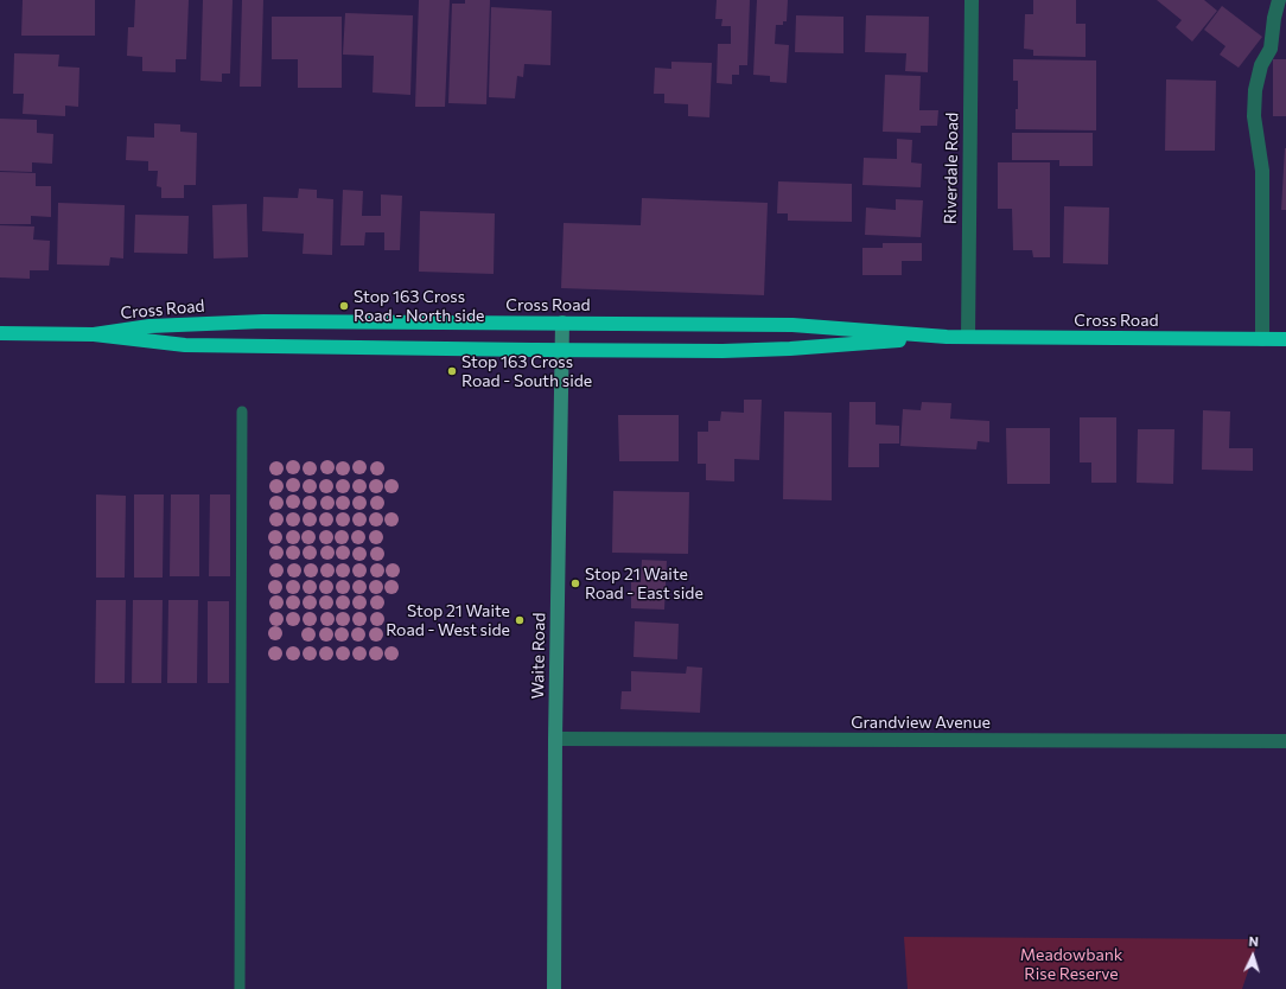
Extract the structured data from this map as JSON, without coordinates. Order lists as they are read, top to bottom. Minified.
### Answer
{"streets":{"highway":["Cross Road"],"street":["Riverdale Road","Waite Road","Grandview Avenue"]},"crossings":[["Riverdale Road","Cross Road"],["Cross Road","Waite Road"],["Waite Road","Grandview Avenue"]],"parks":["Meadowbank Rise Reserve"],"places":["Stop 163 Cross Road - North side","Stop 163 Cross Road - South side","Stop 21 Waite Road - East side","Stop 21 Waite Road - West side"],"north":"top"}
